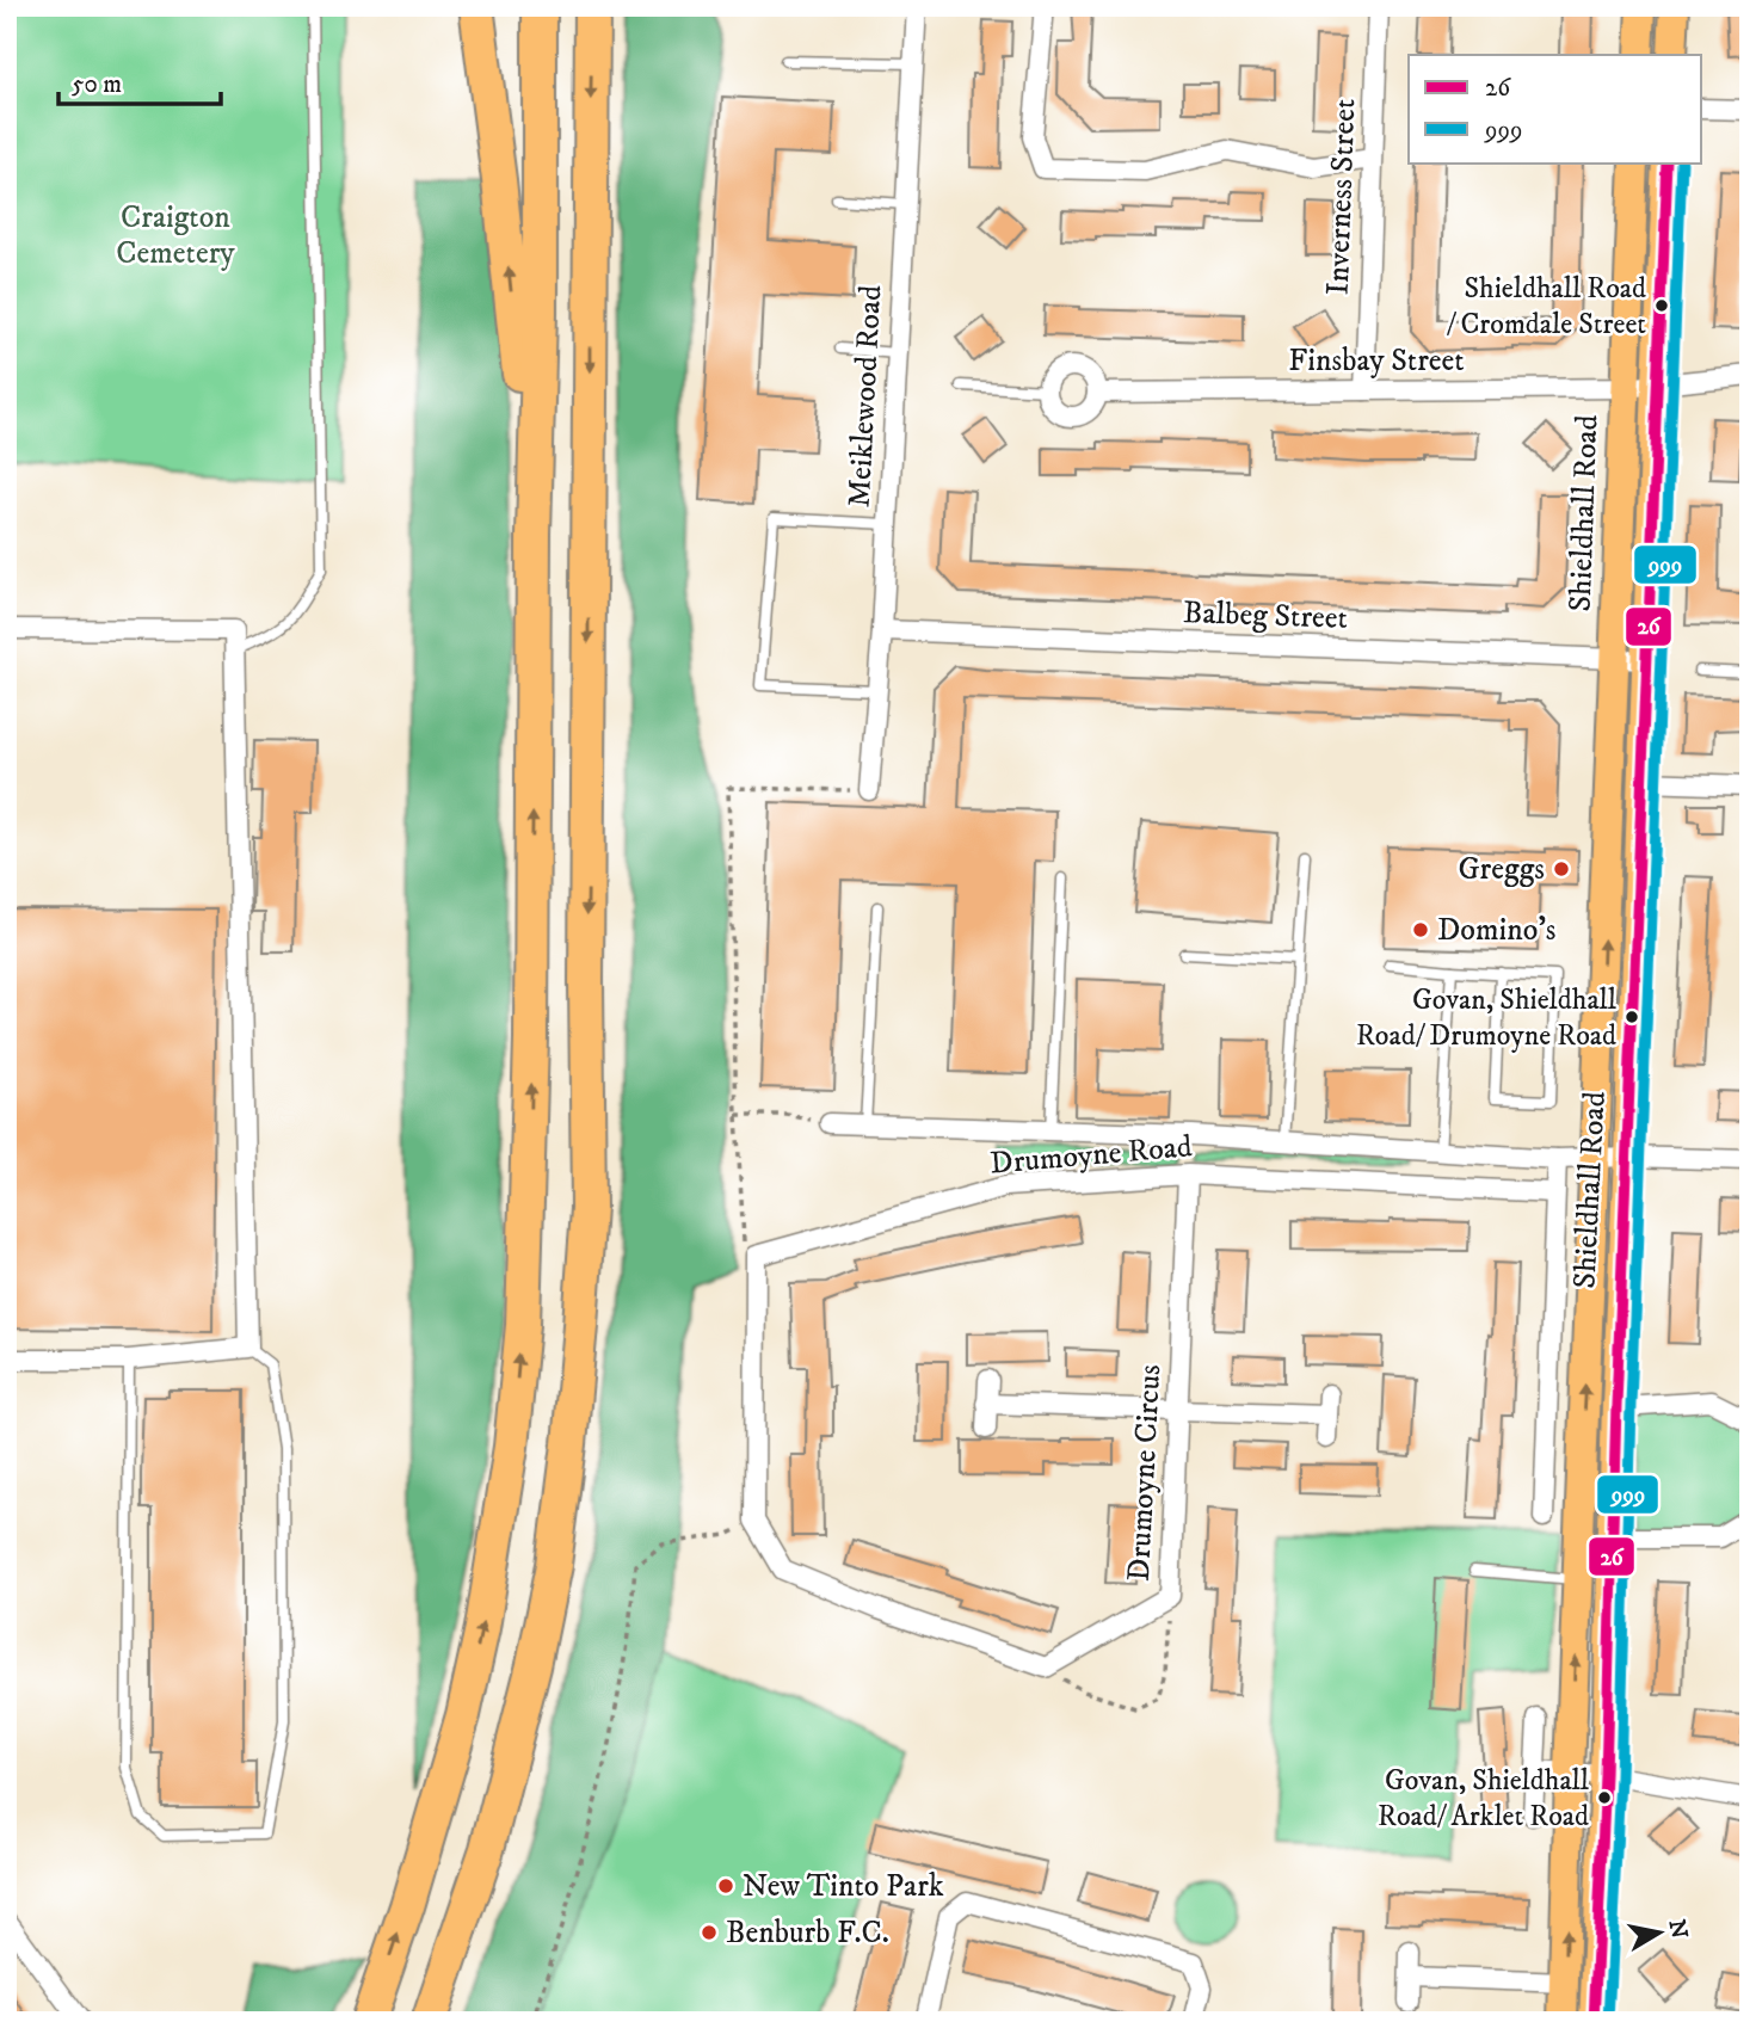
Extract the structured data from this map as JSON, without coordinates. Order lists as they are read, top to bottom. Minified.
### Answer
{"streets":{"main road":["Shieldhall Road"],"street":["Inverness Street","Finsbay Street","Meiklewood Road","Balbeg Street","Drumoyne Road","Drumoyne Circus"]},"crossings":[["Inverness Street","Finsbay Street"],["Finsbay Street","Shieldhall Road"],["Meiklewood Road","Balbeg Street"],["Shieldhall Road","Balbeg Street"],["Shieldhall Road","Drumoyne Road"],["Drumoyne Road","Drumoyne Circus"]],"parks":["Craigton Cemetery"],"places":["Shieldhall Road / Cromdale Street","Greggs","Domino's","Govan, Shieldhall Road/ Drumoyne Road","Govan, Shieldhall Road/ Arklet Road","New Tinto Park","Benburb F.C."],"lines":["transit line 26","transit line 999"],"legend":["26","999"],"scale_bar":"50 m","north":"right"}
